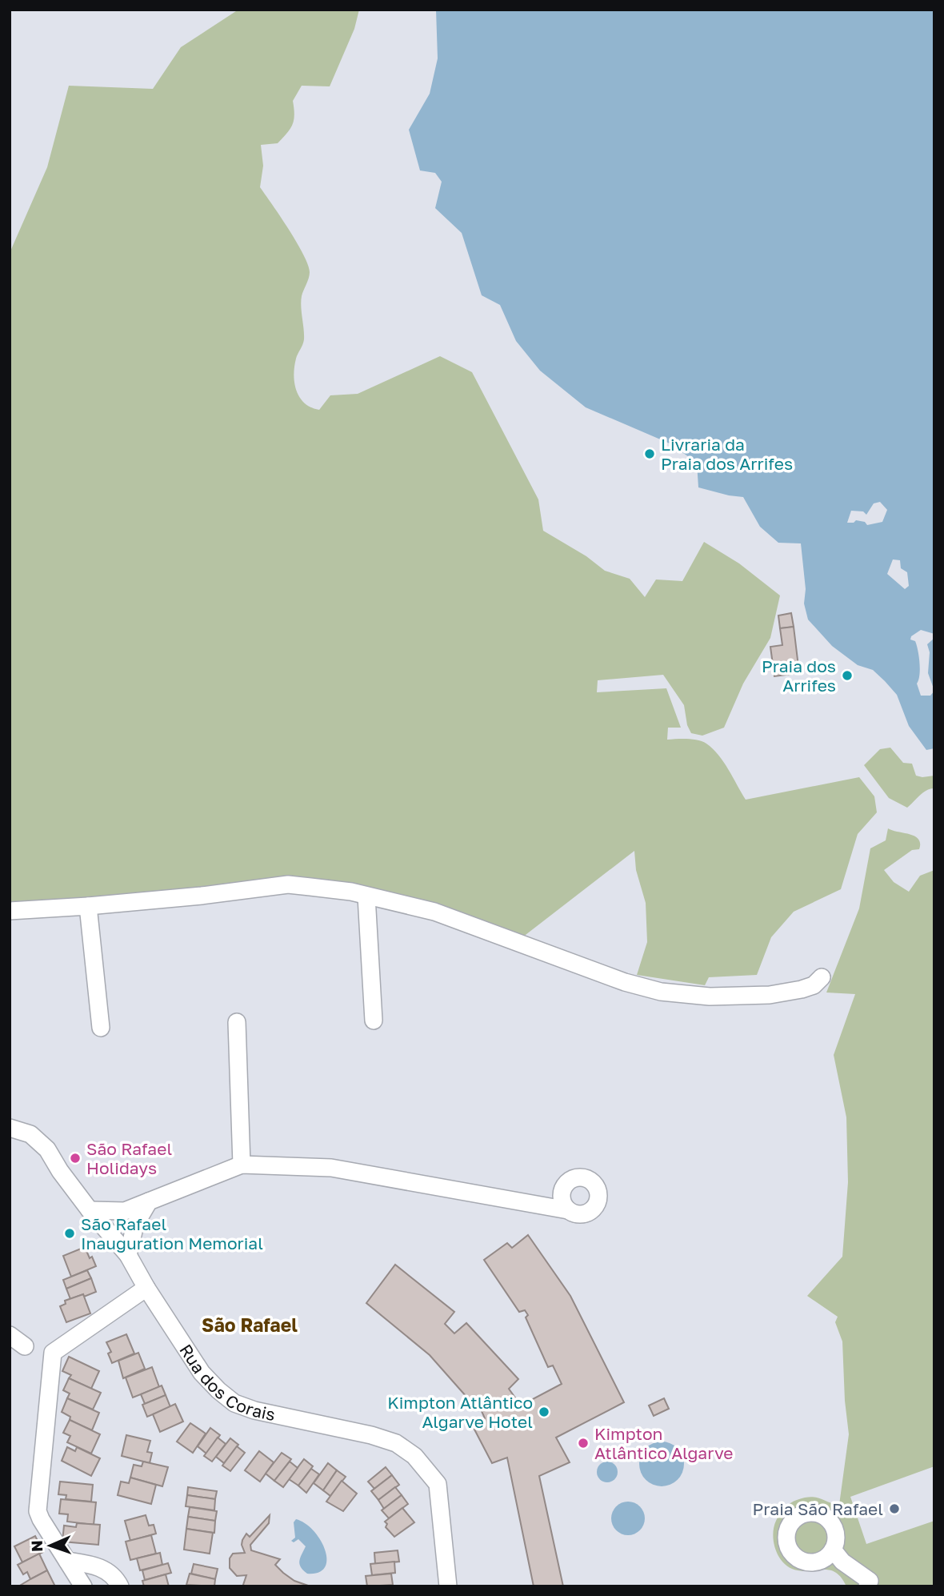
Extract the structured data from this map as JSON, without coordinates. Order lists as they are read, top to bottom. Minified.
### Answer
{"streets":{"street":["Rua dos Corais"]},"districts":["São Rafael"],"places":["Livraria da Praia dos Arrifes","Praia dos Arrifes","São Rafael Holidays","São Rafael Inauguration Memorial","Kimpton Atlântico Algarve Hotel","Kimpton Atlântico Algarve","Praia São Rafael"],"north":"left"}
